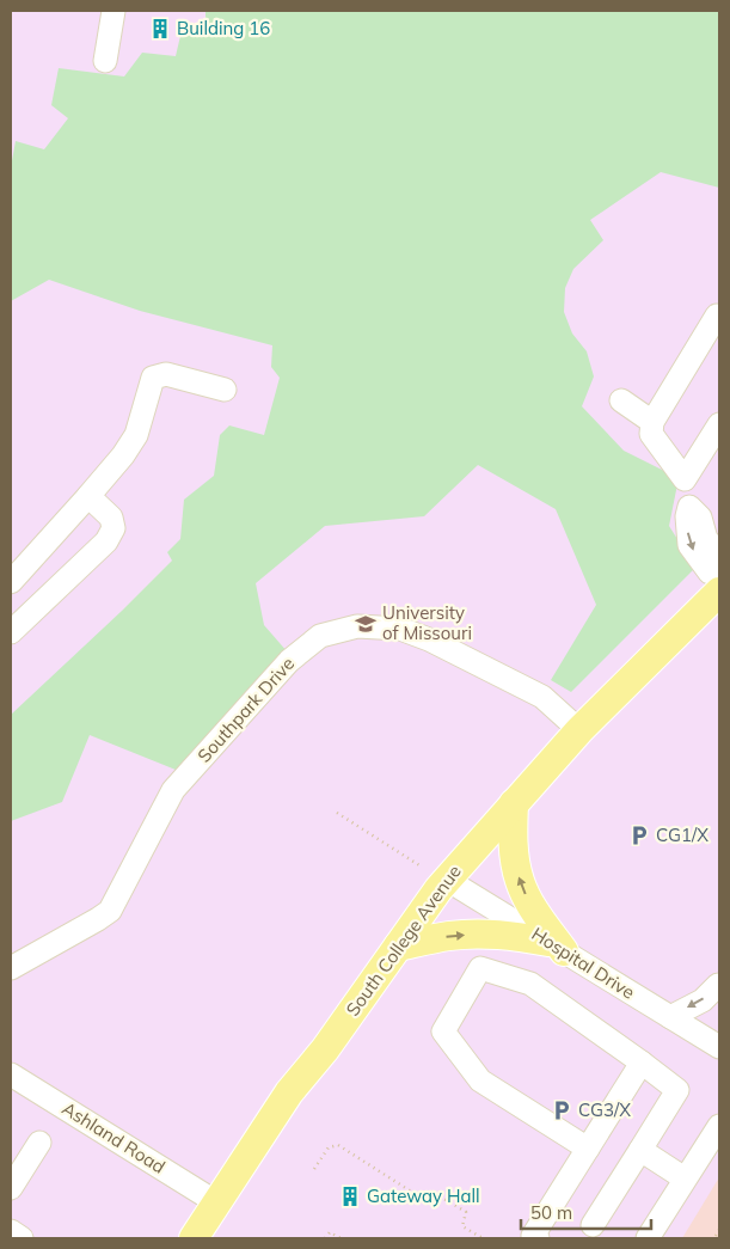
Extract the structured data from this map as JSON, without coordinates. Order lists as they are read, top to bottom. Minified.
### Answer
{"streets":{"main road":["South College Avenue"],"street":["Southpark Drive","Hospital Drive","Ashland Road"]},"crossings":[["Southpark Drive","South College Avenue"],["South College Avenue","Hospital Drive"],["South College Avenue","Ashland Road"]],"places":{"building":["Building 16","Gateway Hall"],"school or university":["University of Missouri"],"parking":["CG1/X","CG3/X"]},"scale_bar":"50 m"}
